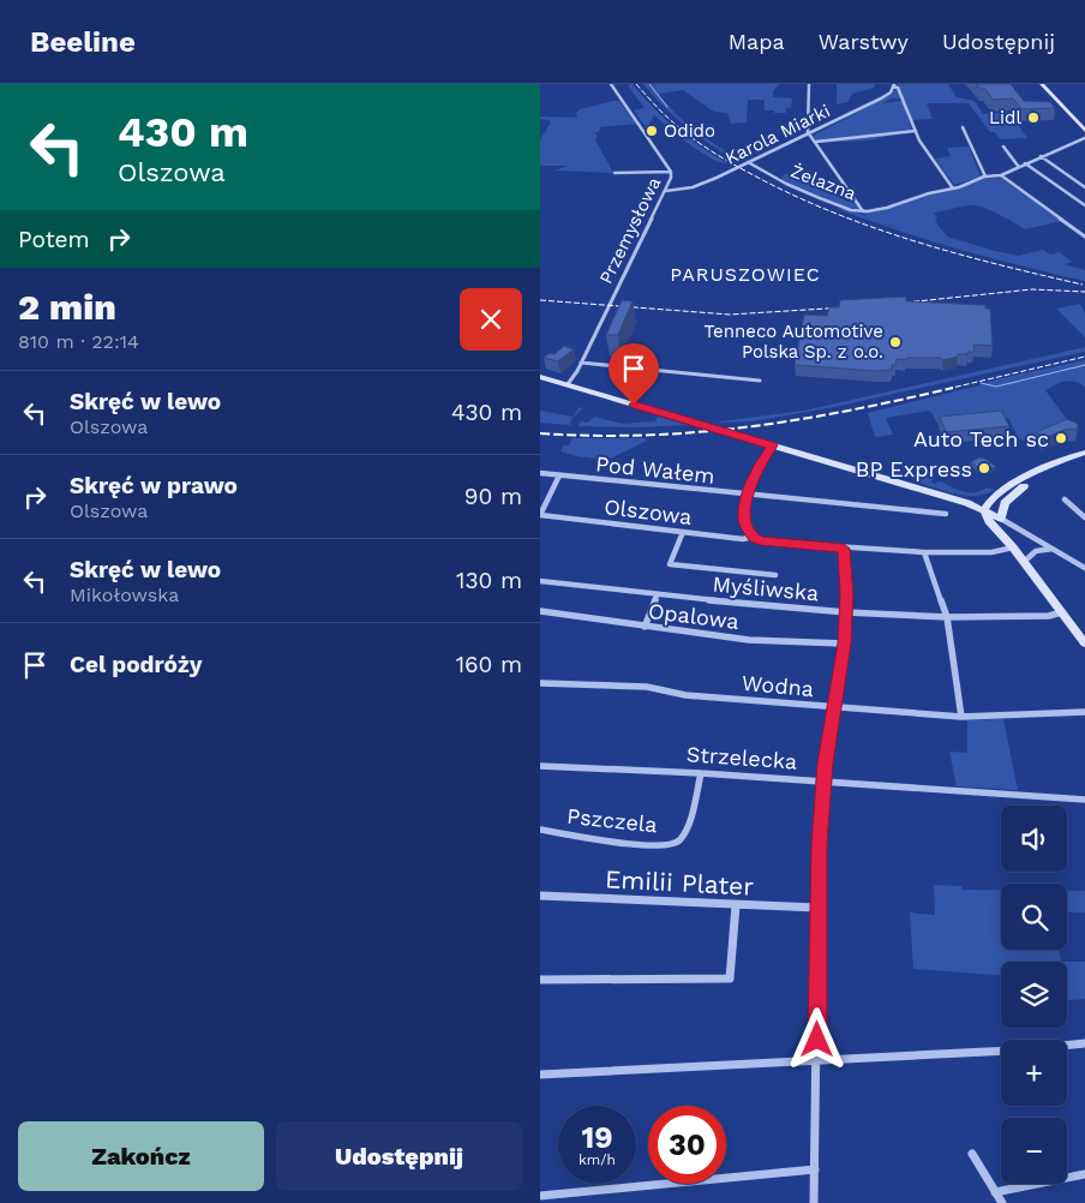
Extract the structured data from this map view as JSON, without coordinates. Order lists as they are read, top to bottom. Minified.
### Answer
{"streets":{"street":["Karola Miarki","Żelazna","Przemysłowa","Pod Wałem","Olszowa","Myśliwska","Opalowa","Wodna","Strzelecka","Pszczela","Emilii Plater"]},"crossings":[["Karola Miarki","Żelazna"],["Karola Miarki","Przemysłowa"],["Strzelecka","Pszczela"]],"districts":["PARUSZOWIEC"],"places":["Lidl","Odido","Tenneco Automotive Polska Sp. z o.o.","Auto Tech sc","BP Express"],"page":{"header":"Beeline","nav":["Mapa","Warstwy","Udostępnij"],"turn":["430 m","Olszowa"],"then":"Potem","heading":["2 min","810 m · 22:14"],"list":[{"name":"Skręć w lewo","note":"Olszowa","value":"430 m"},{"name":"Skręć w prawo","note":"Olszowa","value":"90 m"},{"name":"Skręć w lewo","note":"Mikołowska","value":"130 m"},{"name":"Cel podróży","value":"160 m"}],"map_buttons":["+","−"],"speed":"19 km/h","limit":"30","buttons":["Zakończ","Udostępnij"]}}
